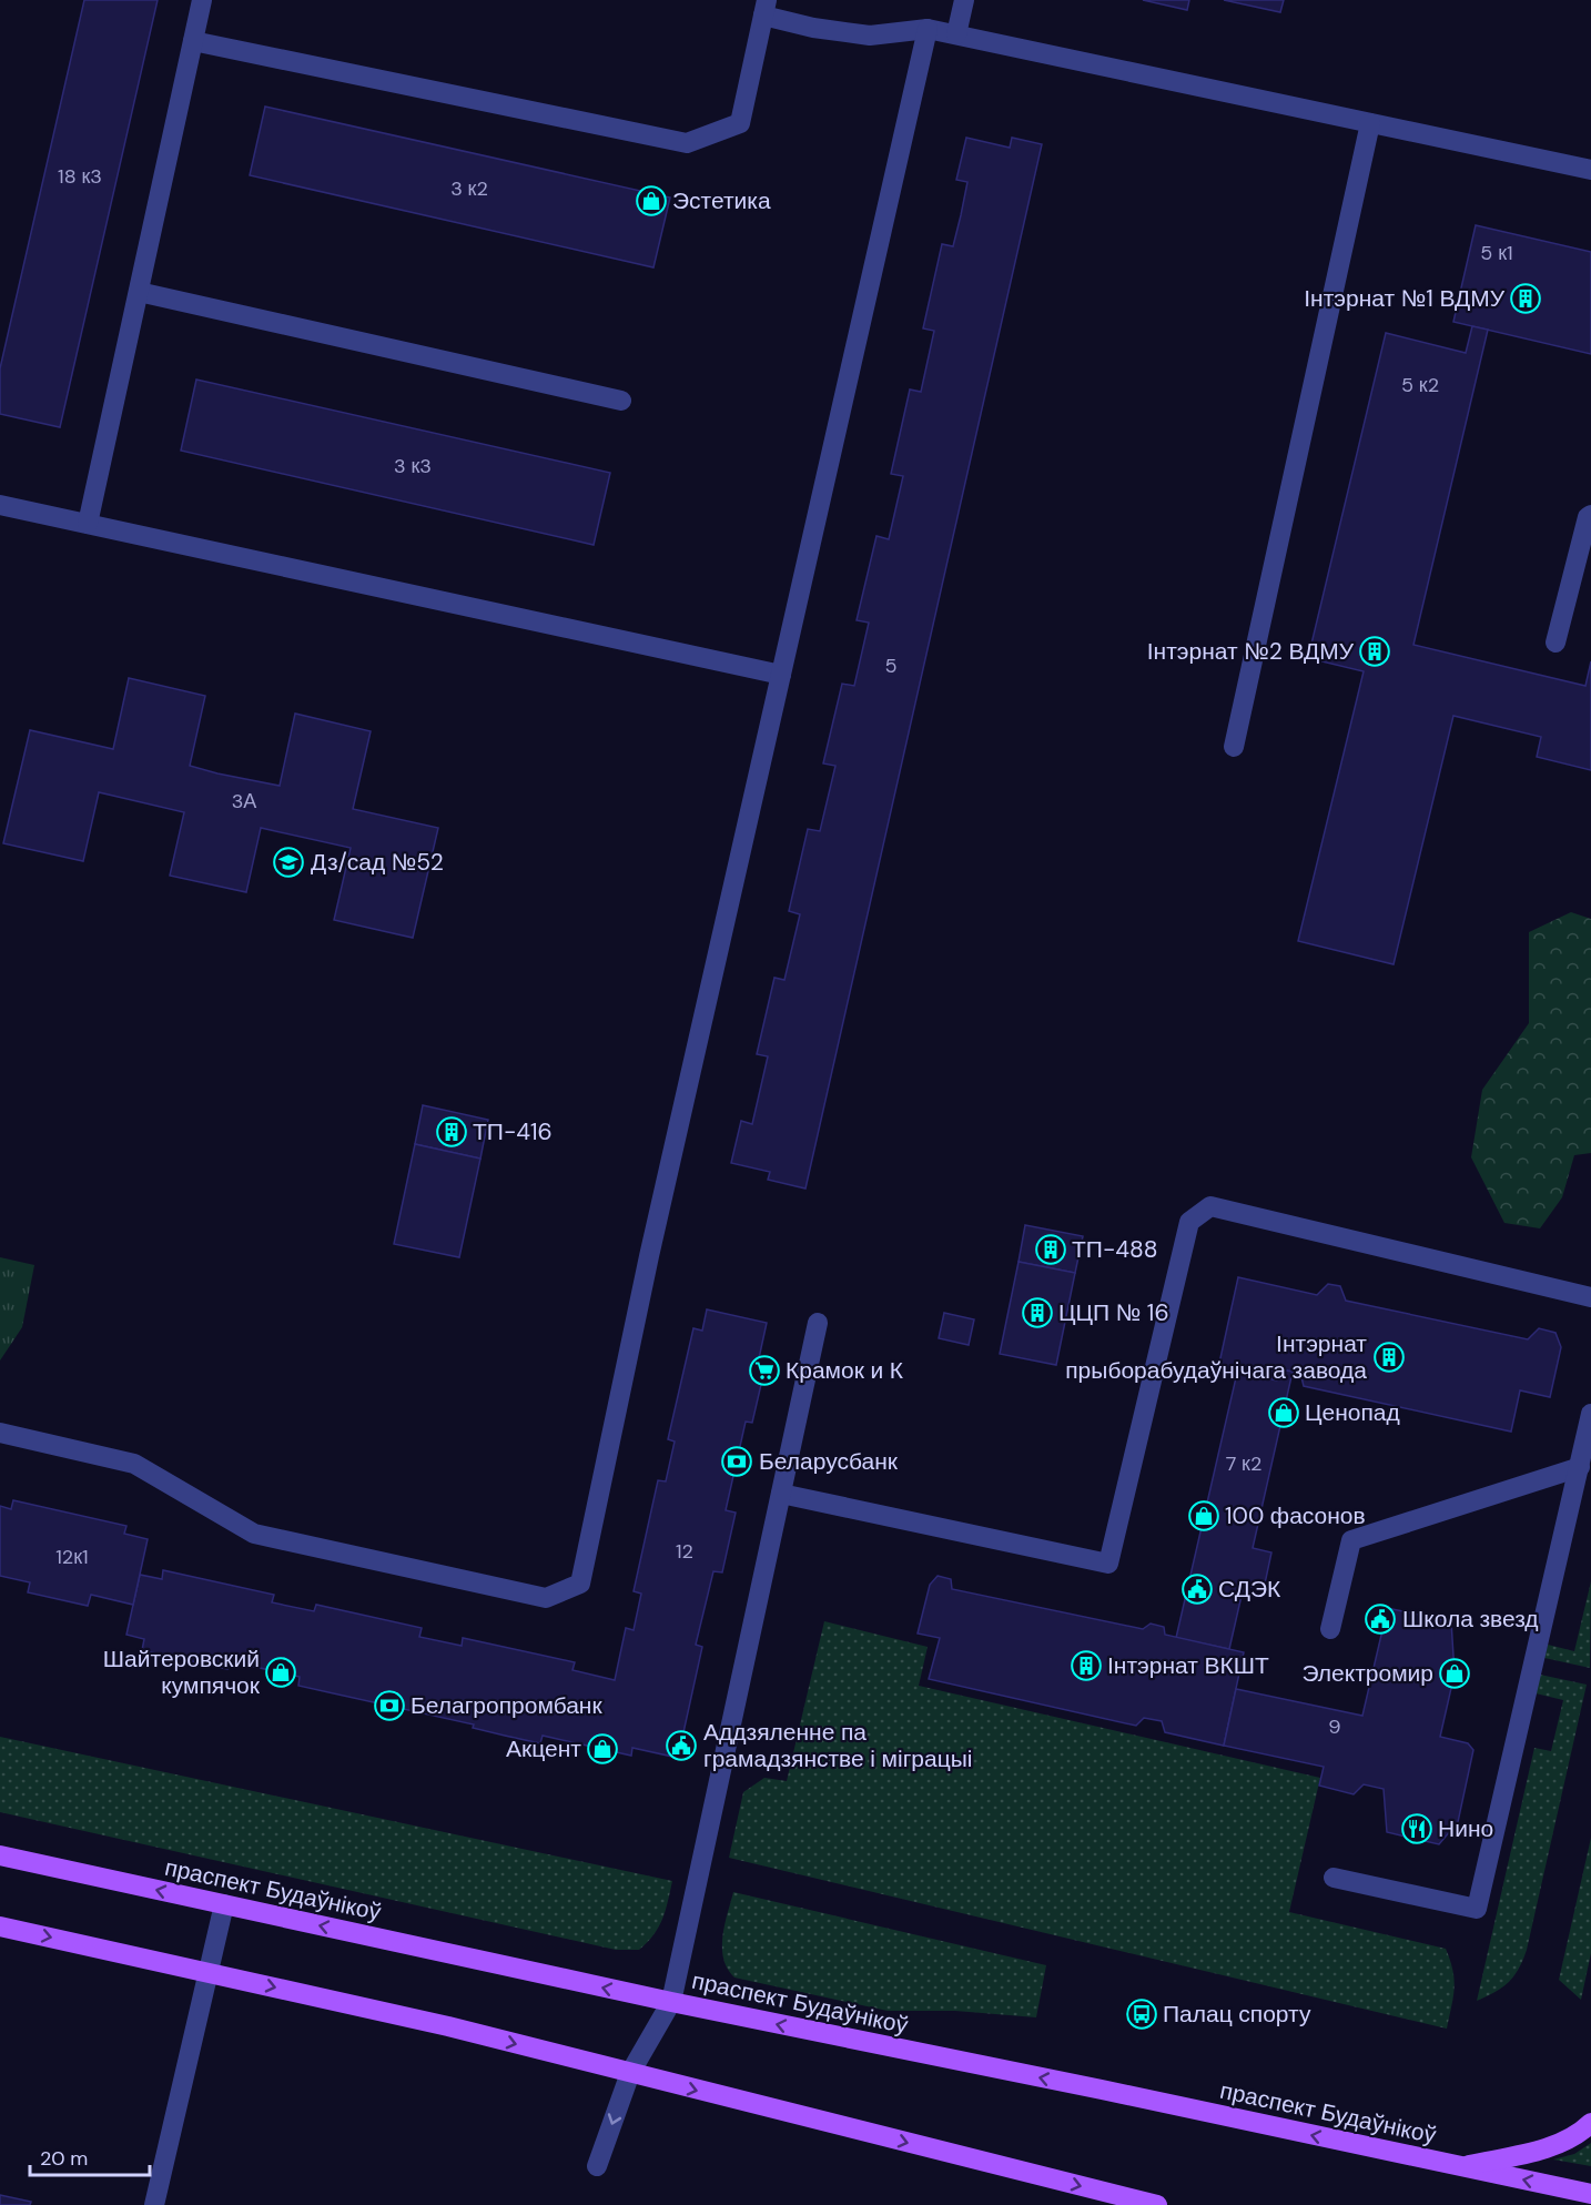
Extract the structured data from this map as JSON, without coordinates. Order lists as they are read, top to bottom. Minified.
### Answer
{"streets":{"main road":["праспект Будаўнікоў"]},"places":{"shop":["Эстетика","Ценопад","100 фасонов","Шайтеровский кумпячок","Электромир","Акцент"],"building":["Інтэрнат №1 ВДМУ","Інтэрнат №2 ВДМУ","ТП-416","ТП-488","ЦЦП № 16","Інтэрнат прыборабудаўнічага завода","Інтэрнат ВКШТ"],"school or university":["Дз/сад №52"],"supermarket":["Крамок и К"],"bank":["Беларусбанк","Белагропромбанк"],"public building":["СДЭК","Школа звезд","Аддзяленне па грамадзянстве і міграцыі"],"restaurant":["Нино"],"bus stop":["Палац спорту"]},"house_numbers":["18 к3","3 к2","5 к1","5 к2","3 к3","5","3А","7 к2","12","12к1","9"],"scale_bar":"20 m"}
